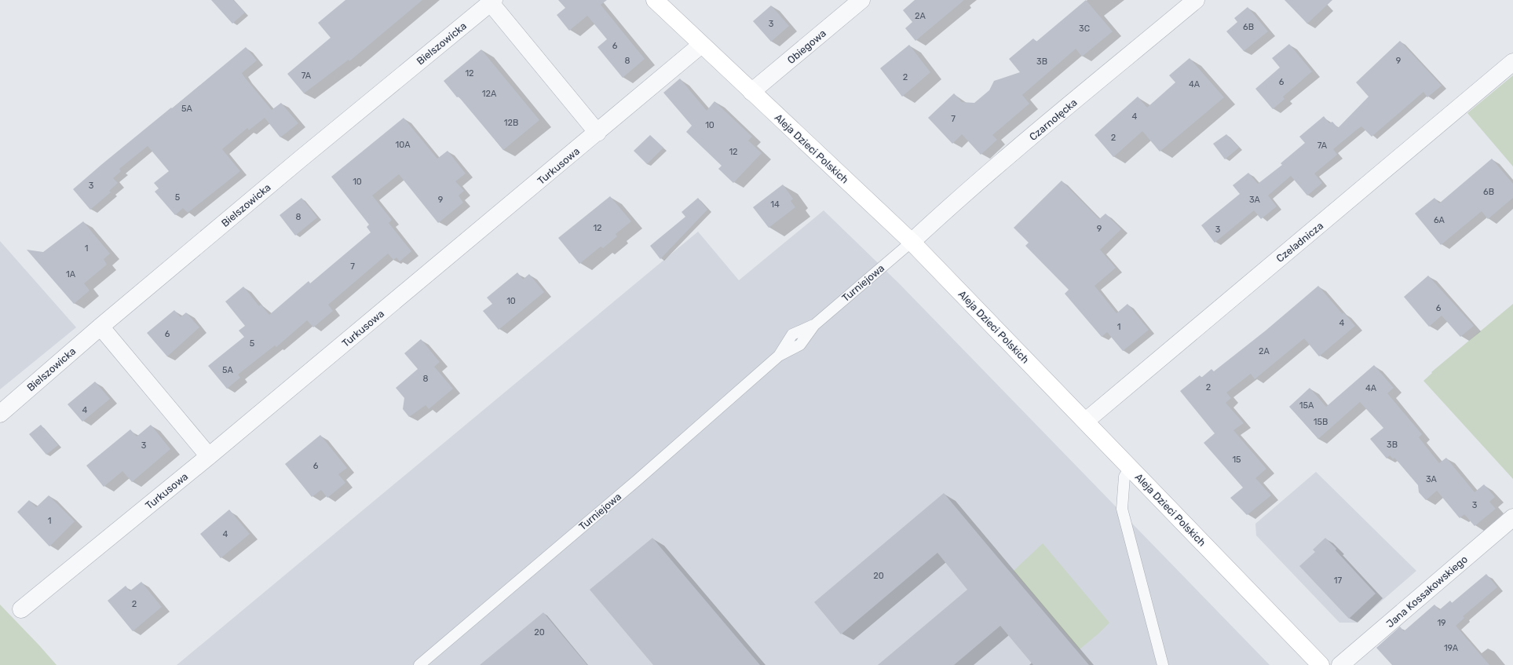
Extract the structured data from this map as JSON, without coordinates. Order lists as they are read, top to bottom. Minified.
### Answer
{"streets":{"street":["Bielszowicka","Obiegowa","Czarnołęcka","Aleja Dzieci Polskich","Turkusowa","Czeladnicza","Jana Kossakowskiego"],"lane":["Turniejowa"]},"crossings":[["Obiegowa","Aleja Dzieci Polskich"],["Czarnołęcka","Aleja Dzieci Polskich"],["Czarnołęcka","Turniejowa"],["Aleja Dzieci Polskich","Turkusowa"],["Aleja Dzieci Polskich","Czeladnicza"],["Aleja Dzieci Polskich","Turniejowa"]],"house_numbers":["2A","3","6B","3C","6","8","9","3B","12","7A","2","6","4A","12A","5A","4","7","12B","10","2","10A","7A","12","10","3","6B","5","9","3A","14","8","6A","12","9","3","1","7","1A","10","6","4","1","6","5","2A","5A","8","2","4A","15A","4","15B","3B","3","15","6","3A","3","1","4","20","17","2","19","20","19A"]}
